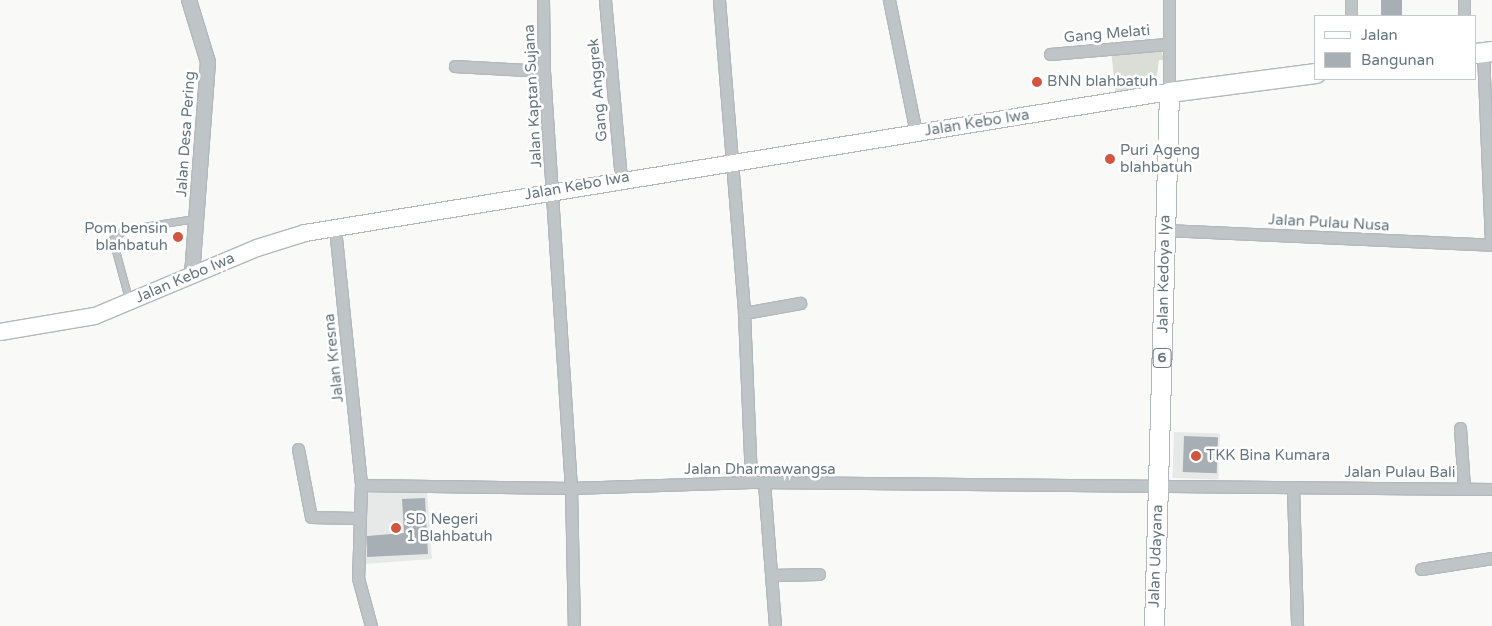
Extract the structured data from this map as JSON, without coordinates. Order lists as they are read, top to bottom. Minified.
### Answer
{"streets":{"highway":["Jalan Kedoya Iya","6","Jalan Udayana"],"main road":["Jalan Kebo Iwa"],"street":["Gang Melati","Gang Anggrek","Jalan Kaptan Sujana","Jalan Desa Pering","Jalan Pulau Nusa","Jalan Kresna","Jalan Dharmawangsa","Jalan Pulau Bali"]},"crossings":[["Gang Anggrek","Jalan Kebo Iwa"],["Jalan Kaptan Sujana","Jalan Kebo Iwa"],["Jalan Kaptan Sujana","Jalan Dharmawangsa"],["Jalan Kebo Iwa","Jalan Desa Pering"],["Jalan Kebo Iwa","Jalan Kedoya Iya"],["Jalan Kebo Iwa","Jalan Kresna"],["Jalan Pulau Nusa","Jalan Kedoya Iya"],["Jalan Kedoya Iya","Jalan Dharmawangsa"],["Jalan Kedoya Iya","Jalan Pulau Bali"],["Jalan Kedoya Iya","Jalan Udayana"],["Jalan Kresna","Jalan Dharmawangsa"],["Jalan Dharmawangsa","Jalan Pulau Bali"],["Jalan Dharmawangsa","Jalan Udayana"],["Jalan Pulau Bali","Jalan Udayana"]],"places":["BNN blahbatuh","Puri Ageng blahbatuh","Pom bensin blahbatuh","TKK Bina Kumara","SD Negeri 1 Blahbatuh"],"legend":["Jalan","Bangunan"]}
